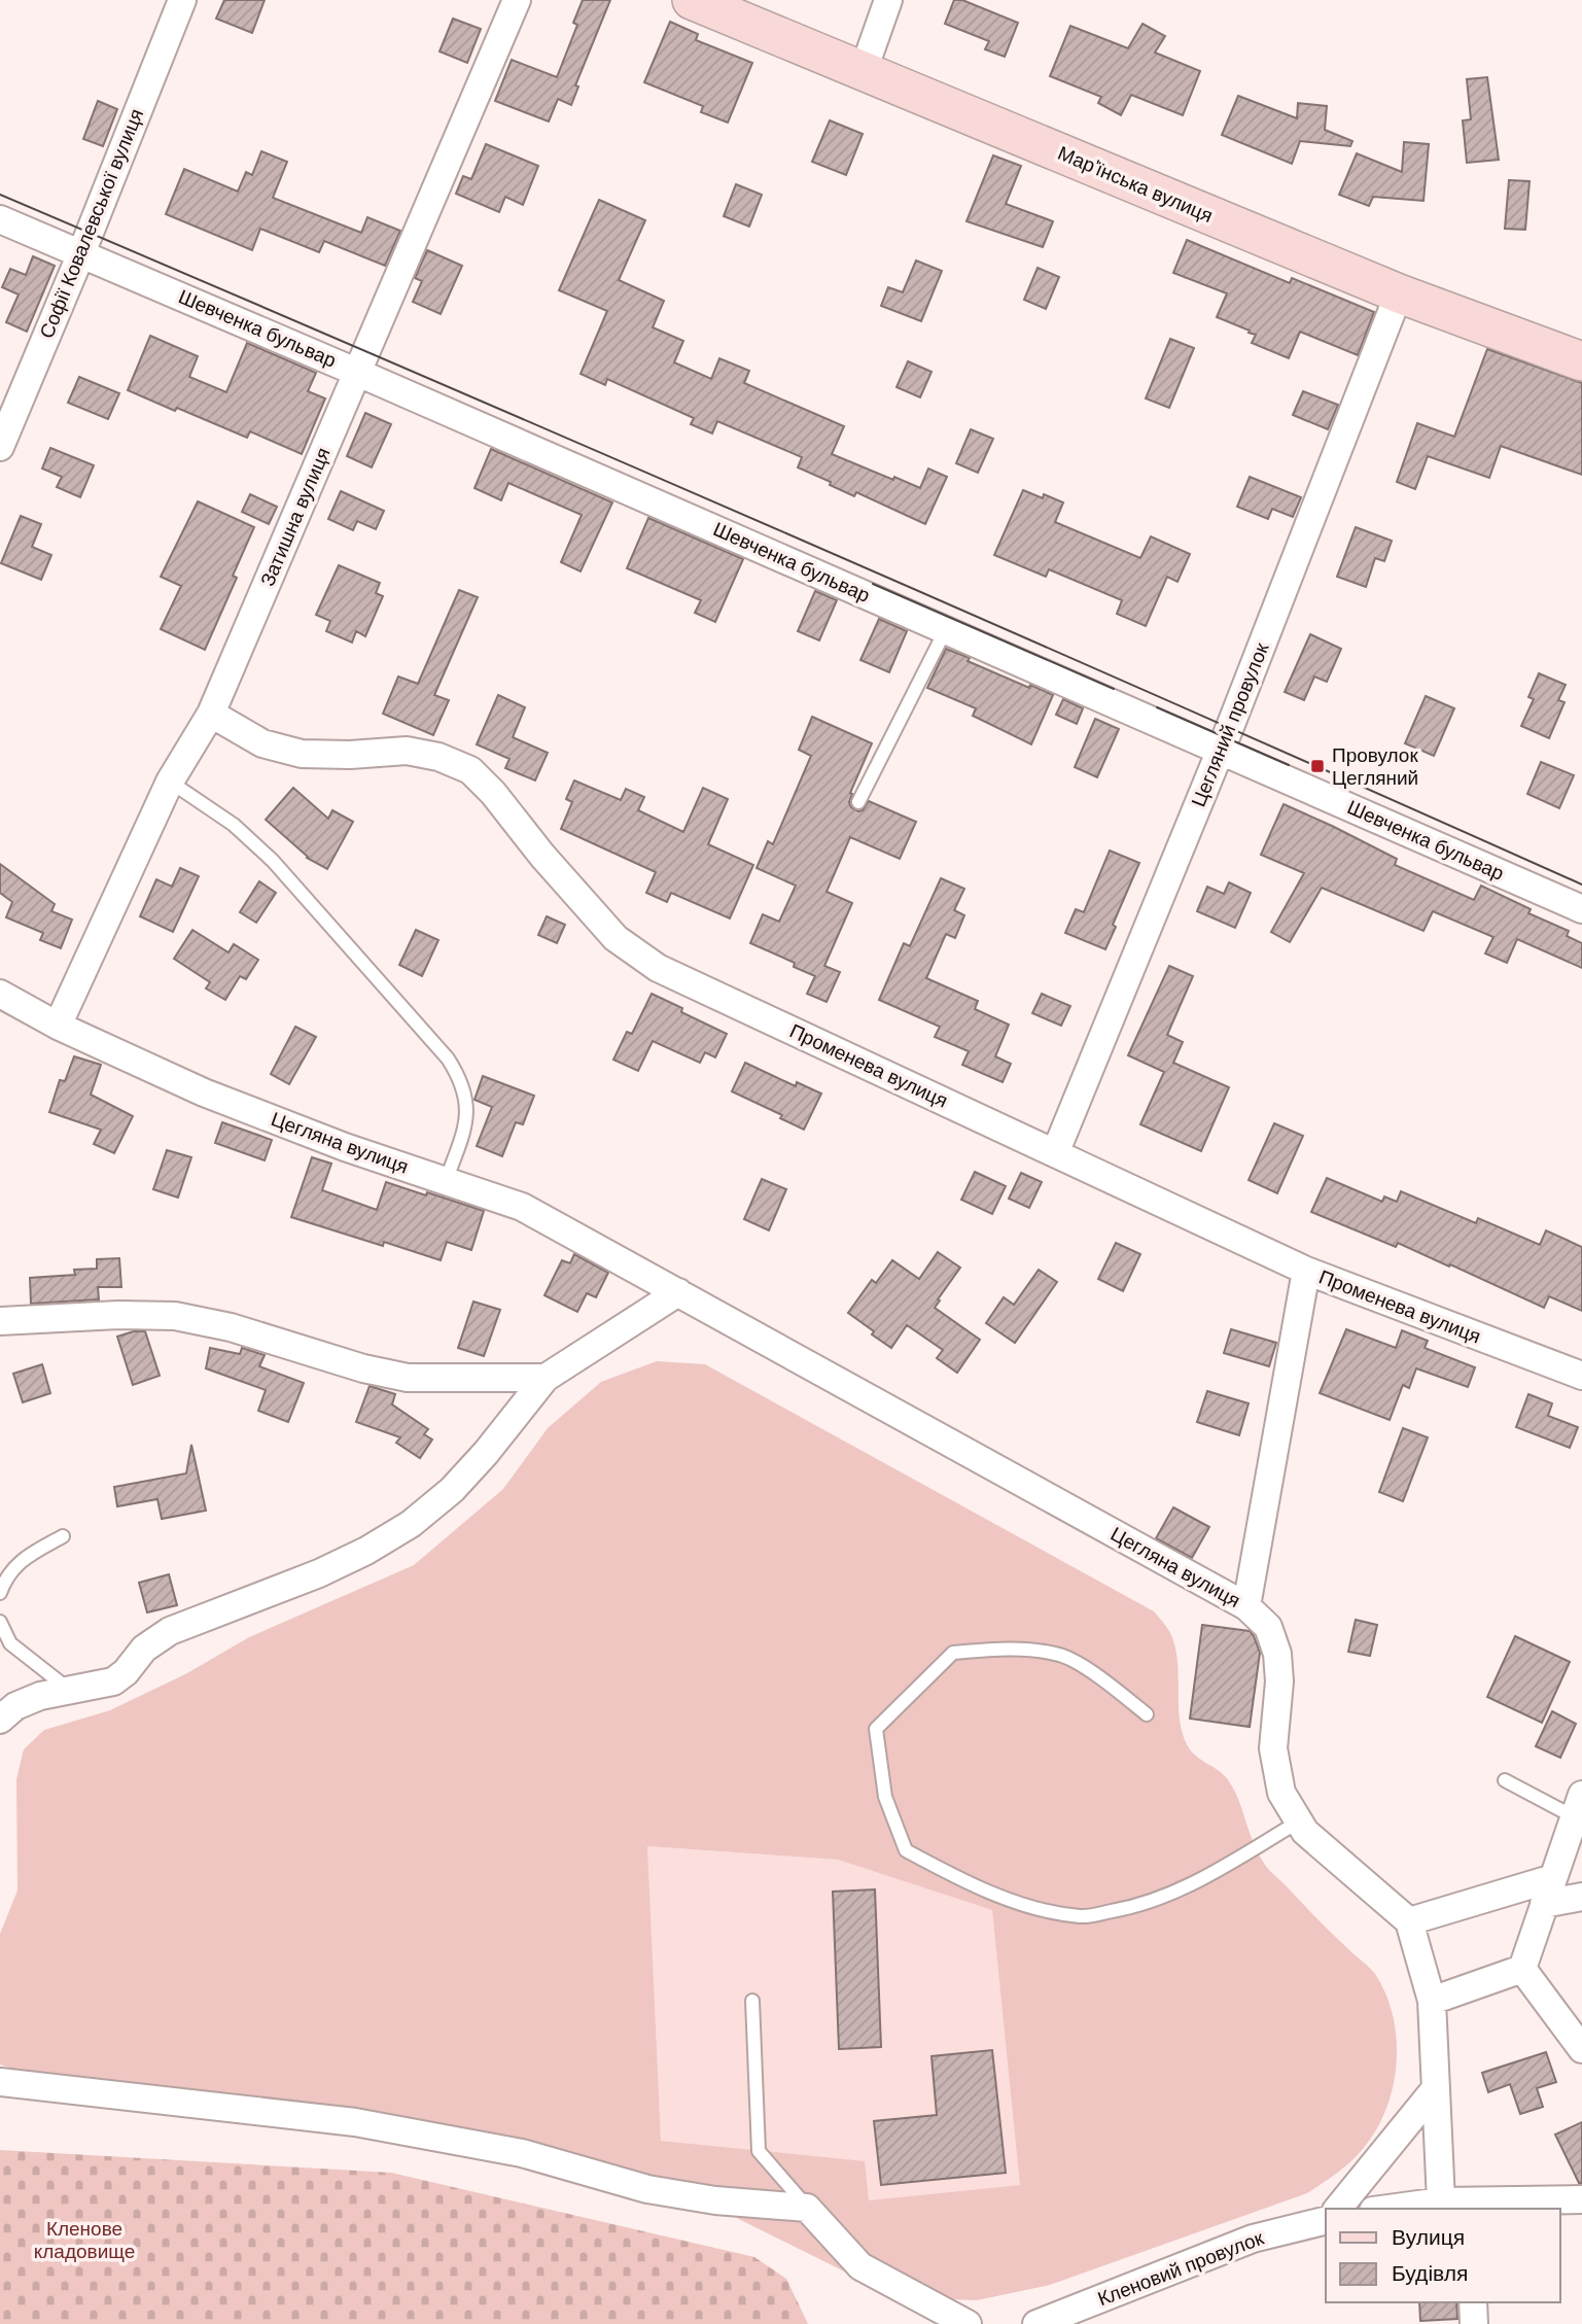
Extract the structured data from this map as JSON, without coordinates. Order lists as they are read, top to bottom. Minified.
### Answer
{"streets":{"street":["Мар'їнська вулиця","Софії Ковалевської вулиця","Шевченка бульвар","Затишна вулиця","Цегляний провулок","Променева вулиця","Цегляна вулиця","Кленовий провулок"]},"crossings":[["Мар'їнська вулиця","Цегляний провулок"],["Софії Ковалевської вулиця","Шевченка бульвар"],["Шевченка бульвар","Затишна вулиця"],["Шевченка бульвар","Цегляний провулок"],["Затишна вулиця","Променева вулиця"],["Затишна вулиця","Цегляна вулиця"],["Цегляний провулок","Променева вулиця"]],"parks":["Кленове кладовище"],"places":{"transit":["Провулок Цегляний"]},"legend":["Вулиця","Будівля"]}
